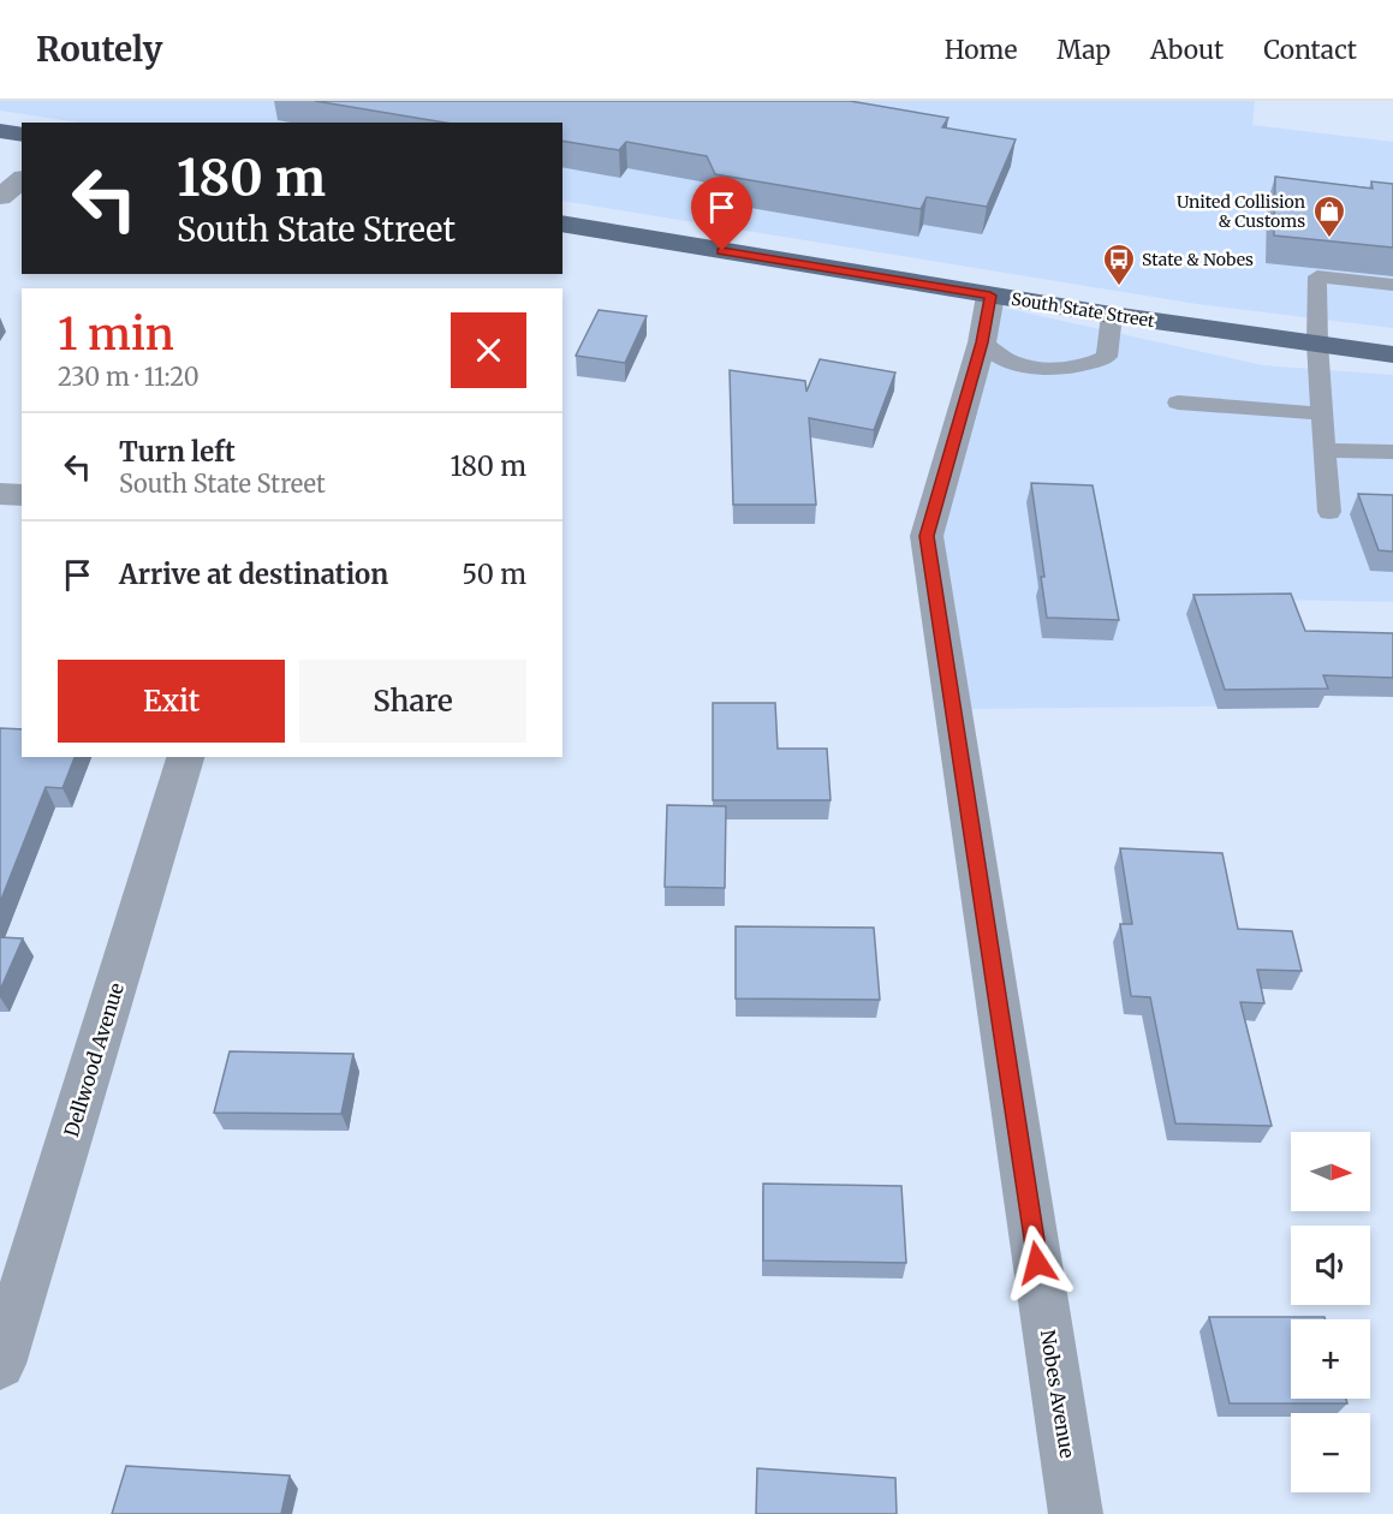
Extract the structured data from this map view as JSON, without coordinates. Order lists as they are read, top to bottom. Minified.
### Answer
{"streets":{"main road":["South State Street"],"street":["Dellwood Avenue","Nobes Avenue"]},"crossings":[["South State Street","Nobes Avenue"]],"places":{"shop":["United Collision & Customs"],"bus stop":["State & Nobes"]},"north":"right","page":{"header":"Routely","nav":["Home","Map","About","Contact"],"turn":["180 m","South State Street"],"heading":["1 min","230 m · 11:20"],"list":[{"name":"Turn left","note":"South State Street","value":"180 m"},{"name":"Arrive at destination","value":"50 m"}],"buttons":["Exit","Share"],"map_buttons":["+","−"]}}
